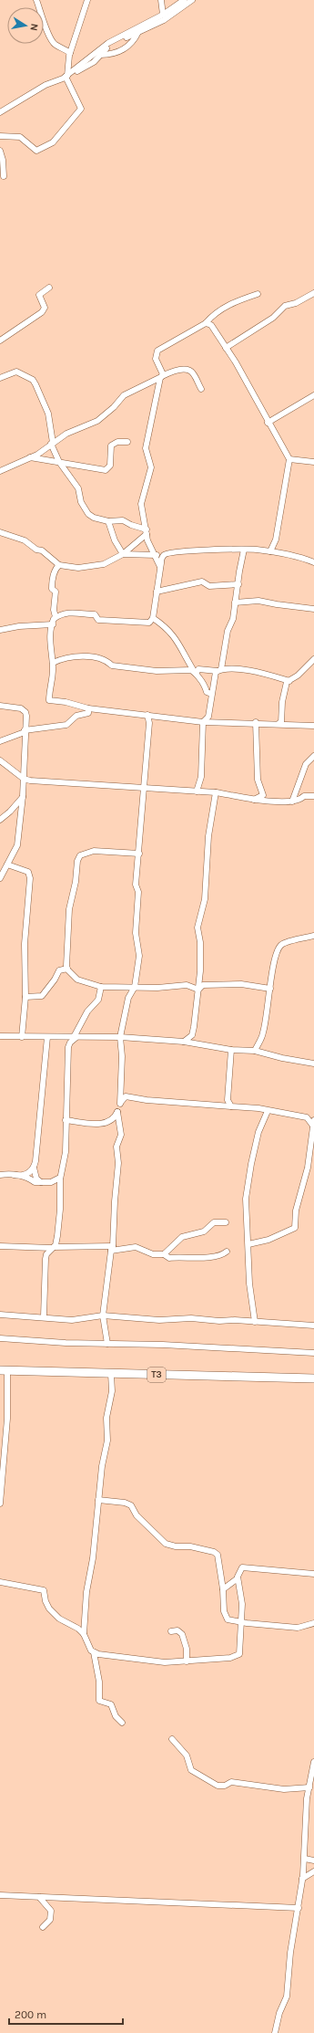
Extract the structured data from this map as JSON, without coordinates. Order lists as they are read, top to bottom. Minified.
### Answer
{"streets":{"highway":["T3"]},"scale_bar":"200 m","north":"right"}
